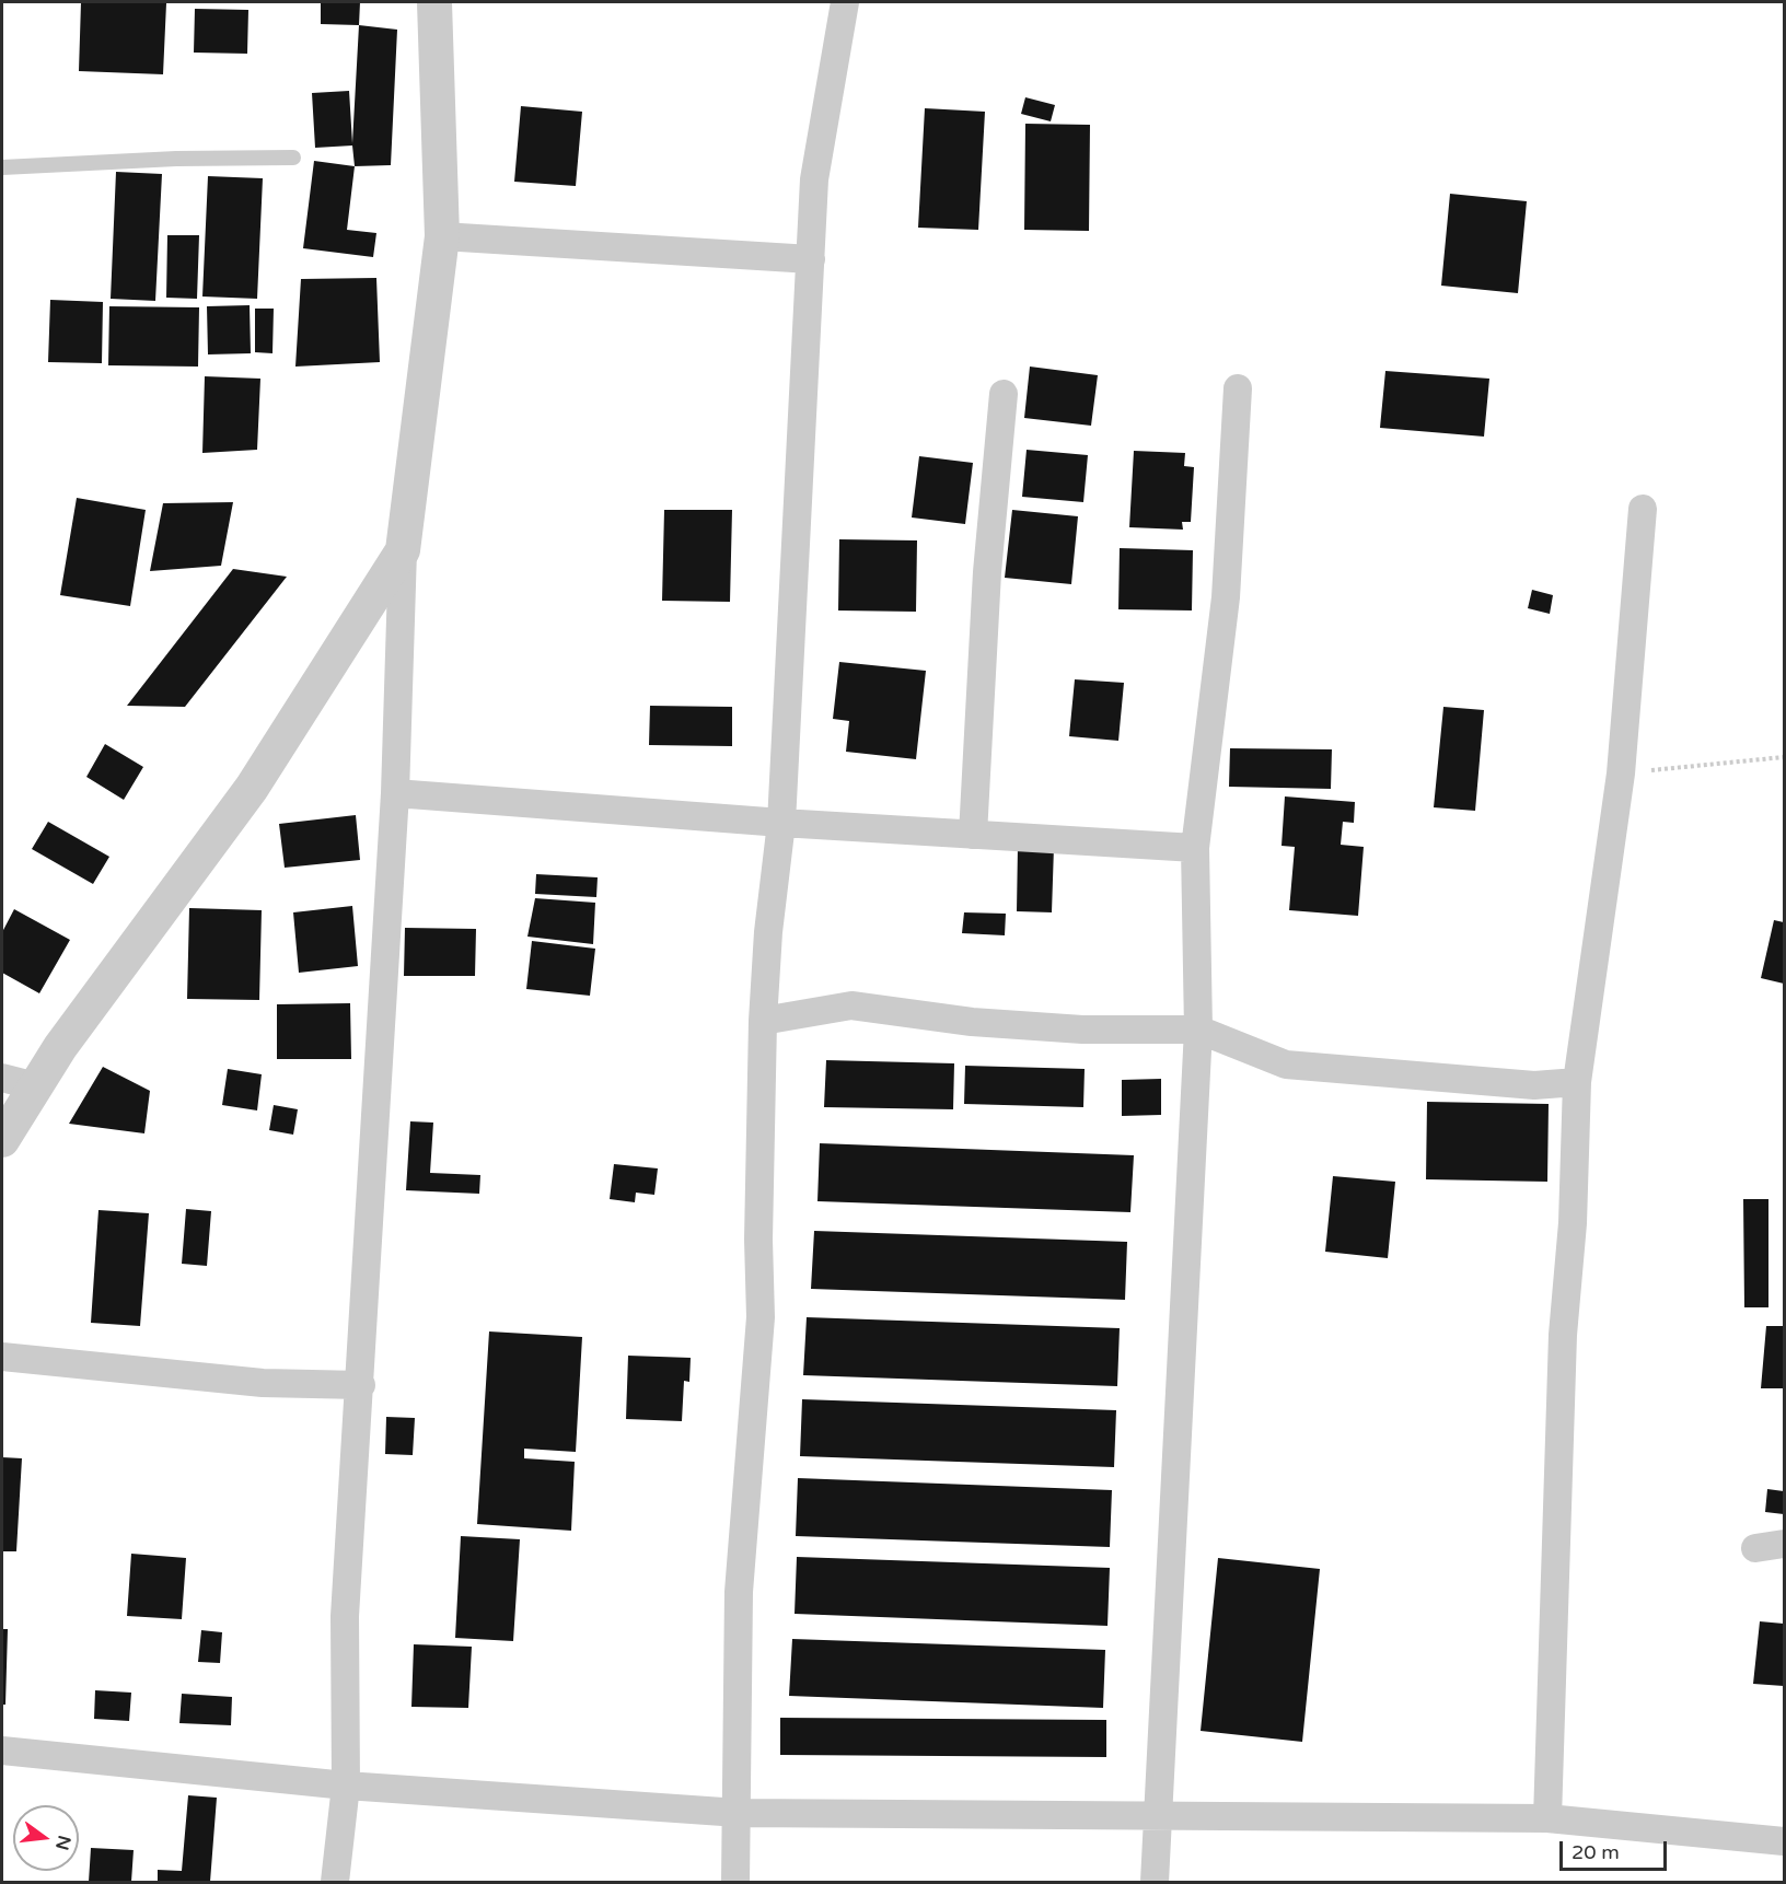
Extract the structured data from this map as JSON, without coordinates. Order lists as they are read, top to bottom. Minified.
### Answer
{"scale_bar":"20 m","north":"right"}
